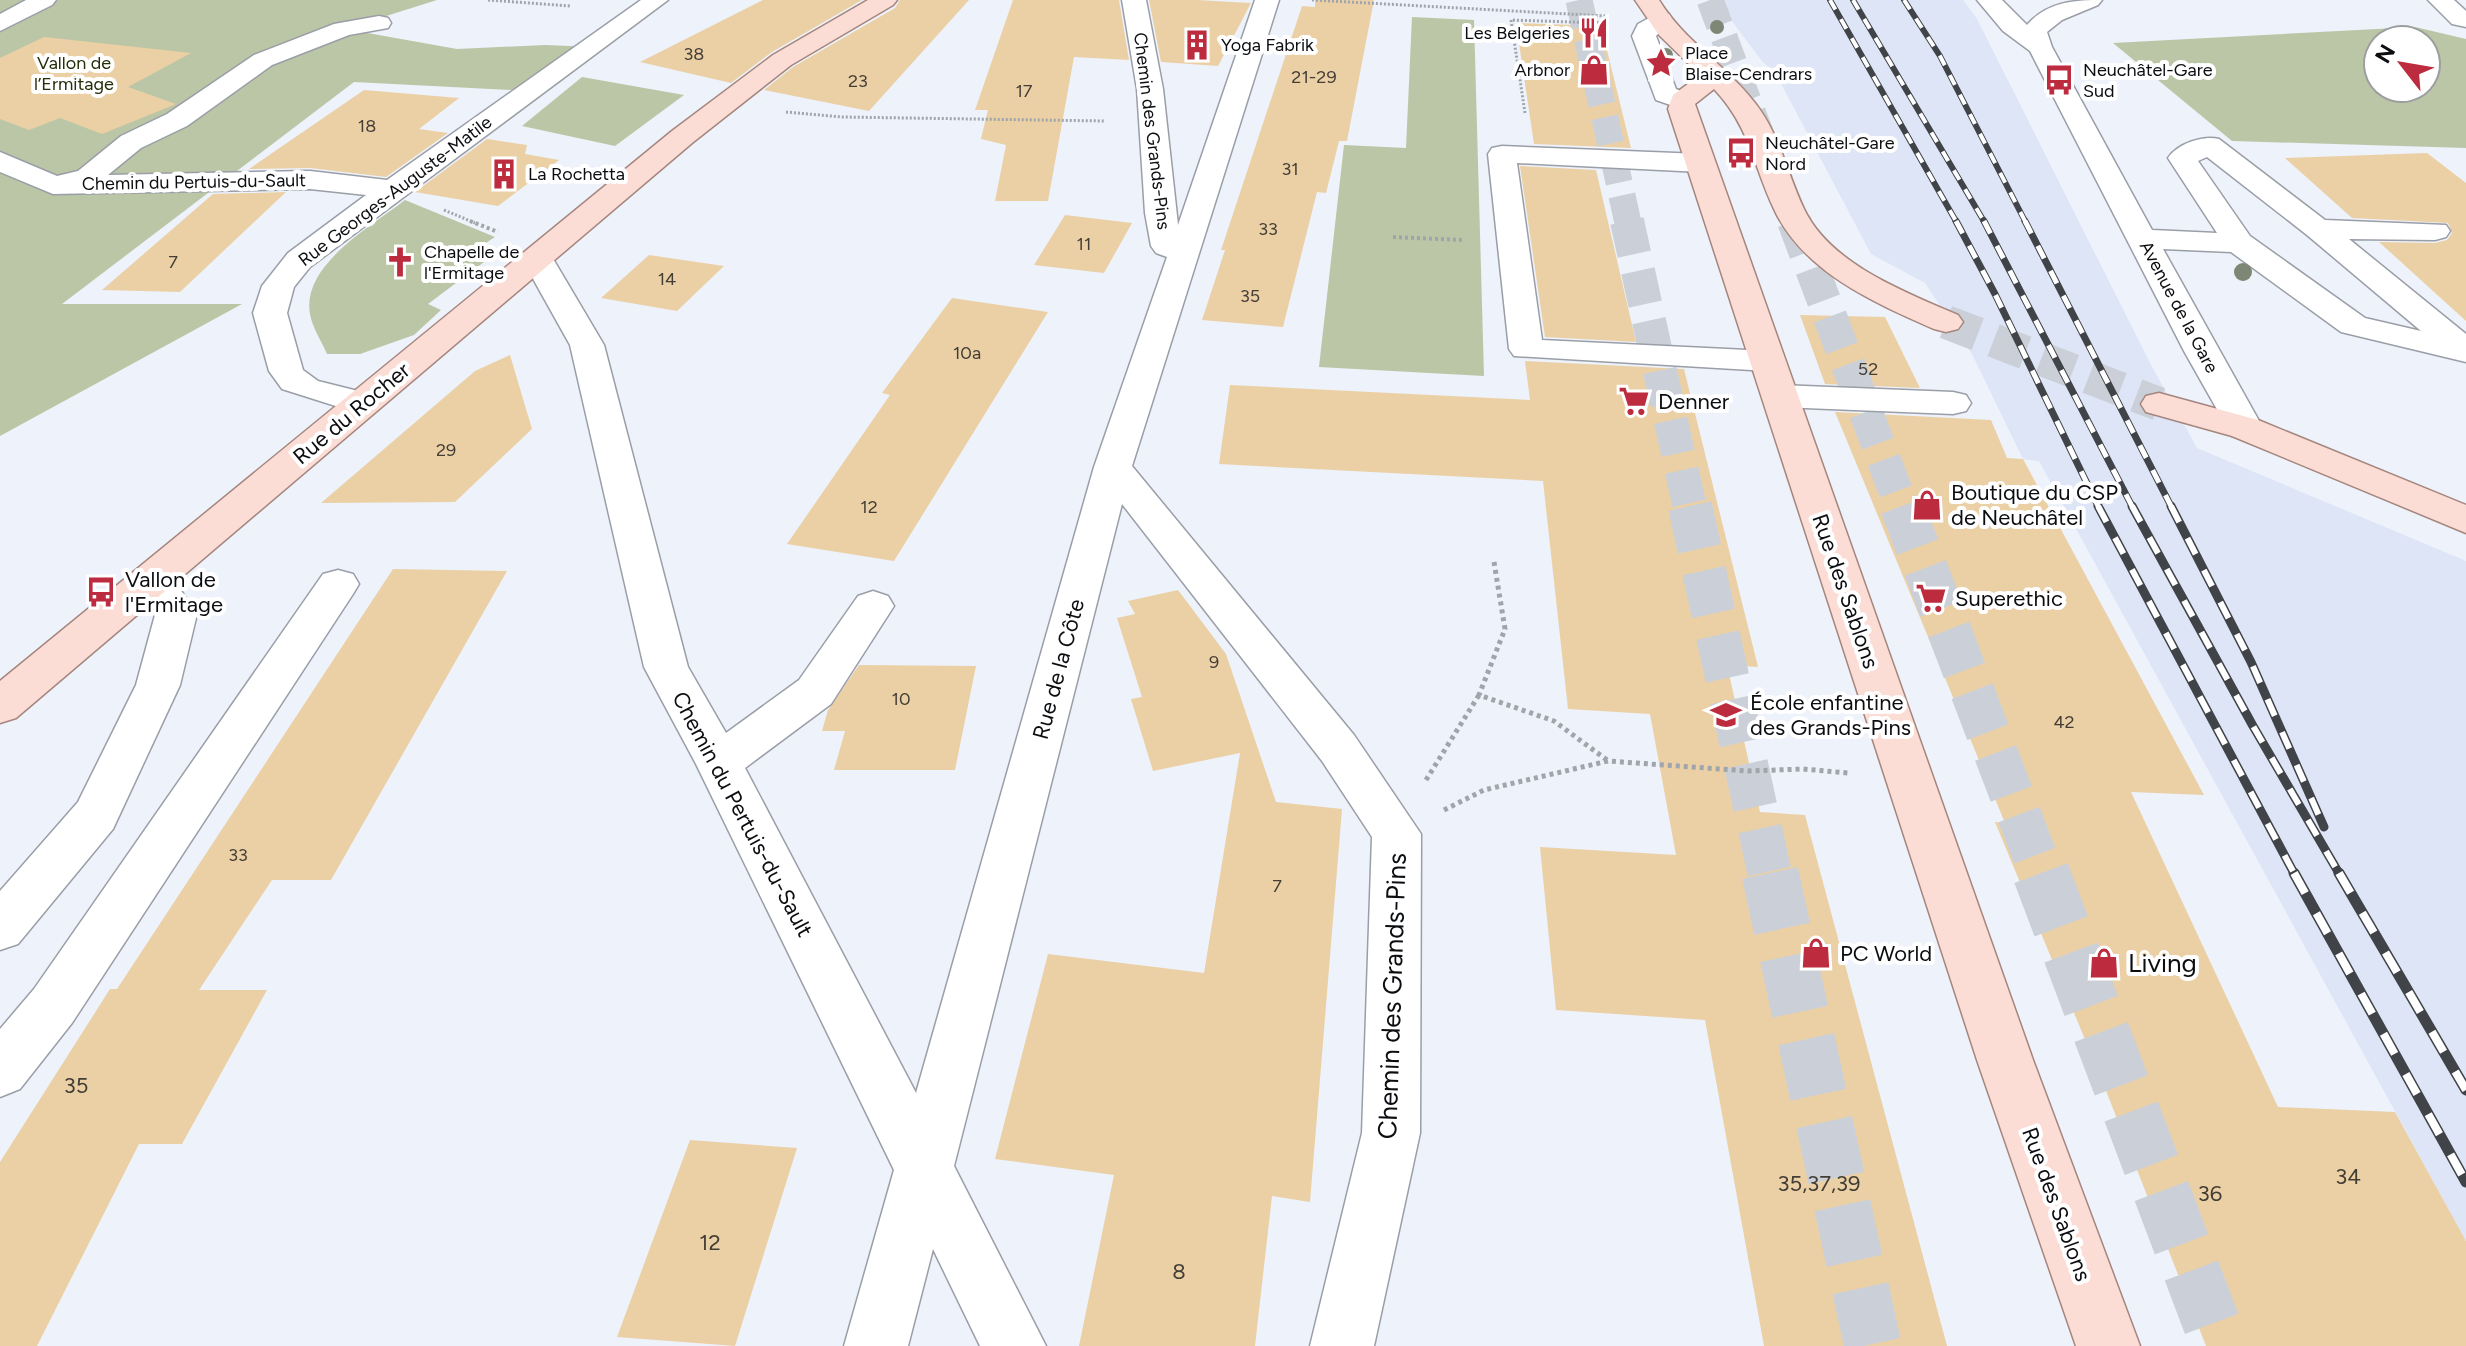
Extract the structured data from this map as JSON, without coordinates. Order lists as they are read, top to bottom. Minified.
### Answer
{"streets":{"main road":["Rue du Rocher","Rue des Sablons"],"street":["Chemin des Grands-Pins","Chemin du Pertuis-du-Sault","Rue Georges-Auguste-Matile","Avenue de la Gare","Rue de la Côte"]},"crossings":[["Chemin des Grands-Pins","Rue de la Côte"],["Chemin du Pertuis-du-Sault","Rue Georges-Auguste-Matile"],["Chemin du Pertuis-du-Sault","Rue du Rocher"],["Chemin du Pertuis-du-Sault","Rue de la Côte"],["Rue Georges-Auguste-Matile","Rue du Rocher"]],"parks":["Vallon de l’Ermitage"],"places":{"restaurant":["Les Belgeries"],"building":["Yoga Fabrik","La Rochetta"],"place":["Place Blaise-Cendrars"],"shop":["Arbnor","Boutique du CSP de Neuchâtel","PC World","Living"],"bus stop":["Neuchâtel-Gare Sud","Neuchâtel-Gare Nord","Vallon de l'Ermitage"],"church":["Chapelle de l'Ermitage"],"supermarket":["Denner","Superethic"],"school or university":["École enfantine des Grands-Pins"]},"house_numbers":["38","21-29","23","17","18","31","33","11","7","14","35","10a","52","29","12","9","10","42","33","7","35","34","35,37,39","36","12","8"],"north":"top left"}
